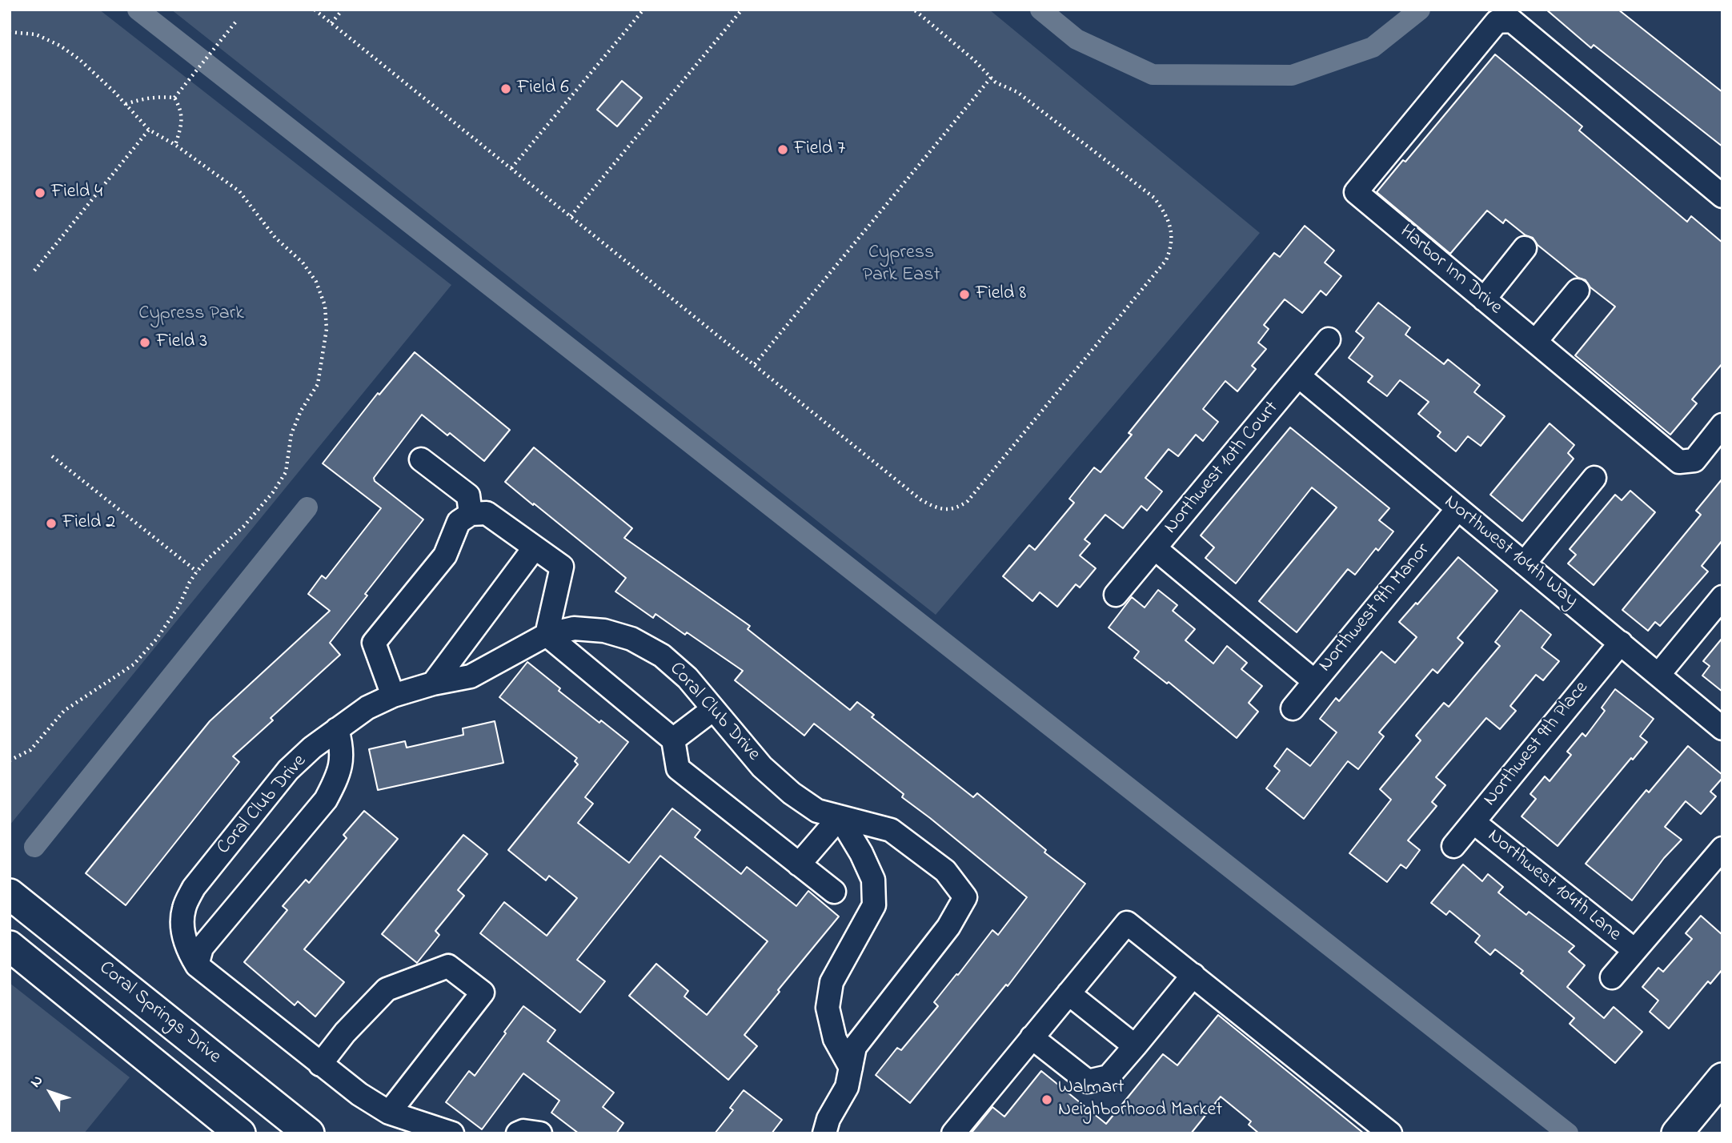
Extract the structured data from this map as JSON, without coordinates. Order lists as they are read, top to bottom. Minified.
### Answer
{"streets":{"main road":["Coral Springs Drive"],"street":["Harbor Inn Drive","Northwest 10th Court","Northwest 104th Way","Northwest 9th Manor","Coral Club Drive","Northwest 9th Place","Northwest 104th Lane"]},"crossings":[["Northwest 10th Court","Northwest 104th Way"],["Northwest 104th Way","Northwest 9th Manor"],["Northwest 104th Way","Northwest 9th Place"],["Northwest 9th Place","Northwest 104th Lane"]],"parks":["Cypress Park East","Cypress Park"],"places":["Field 6","Field 7","Field 4","Field 8","Field 3","Field 2","Walmart Neighborhood Market"],"north":"top left"}
